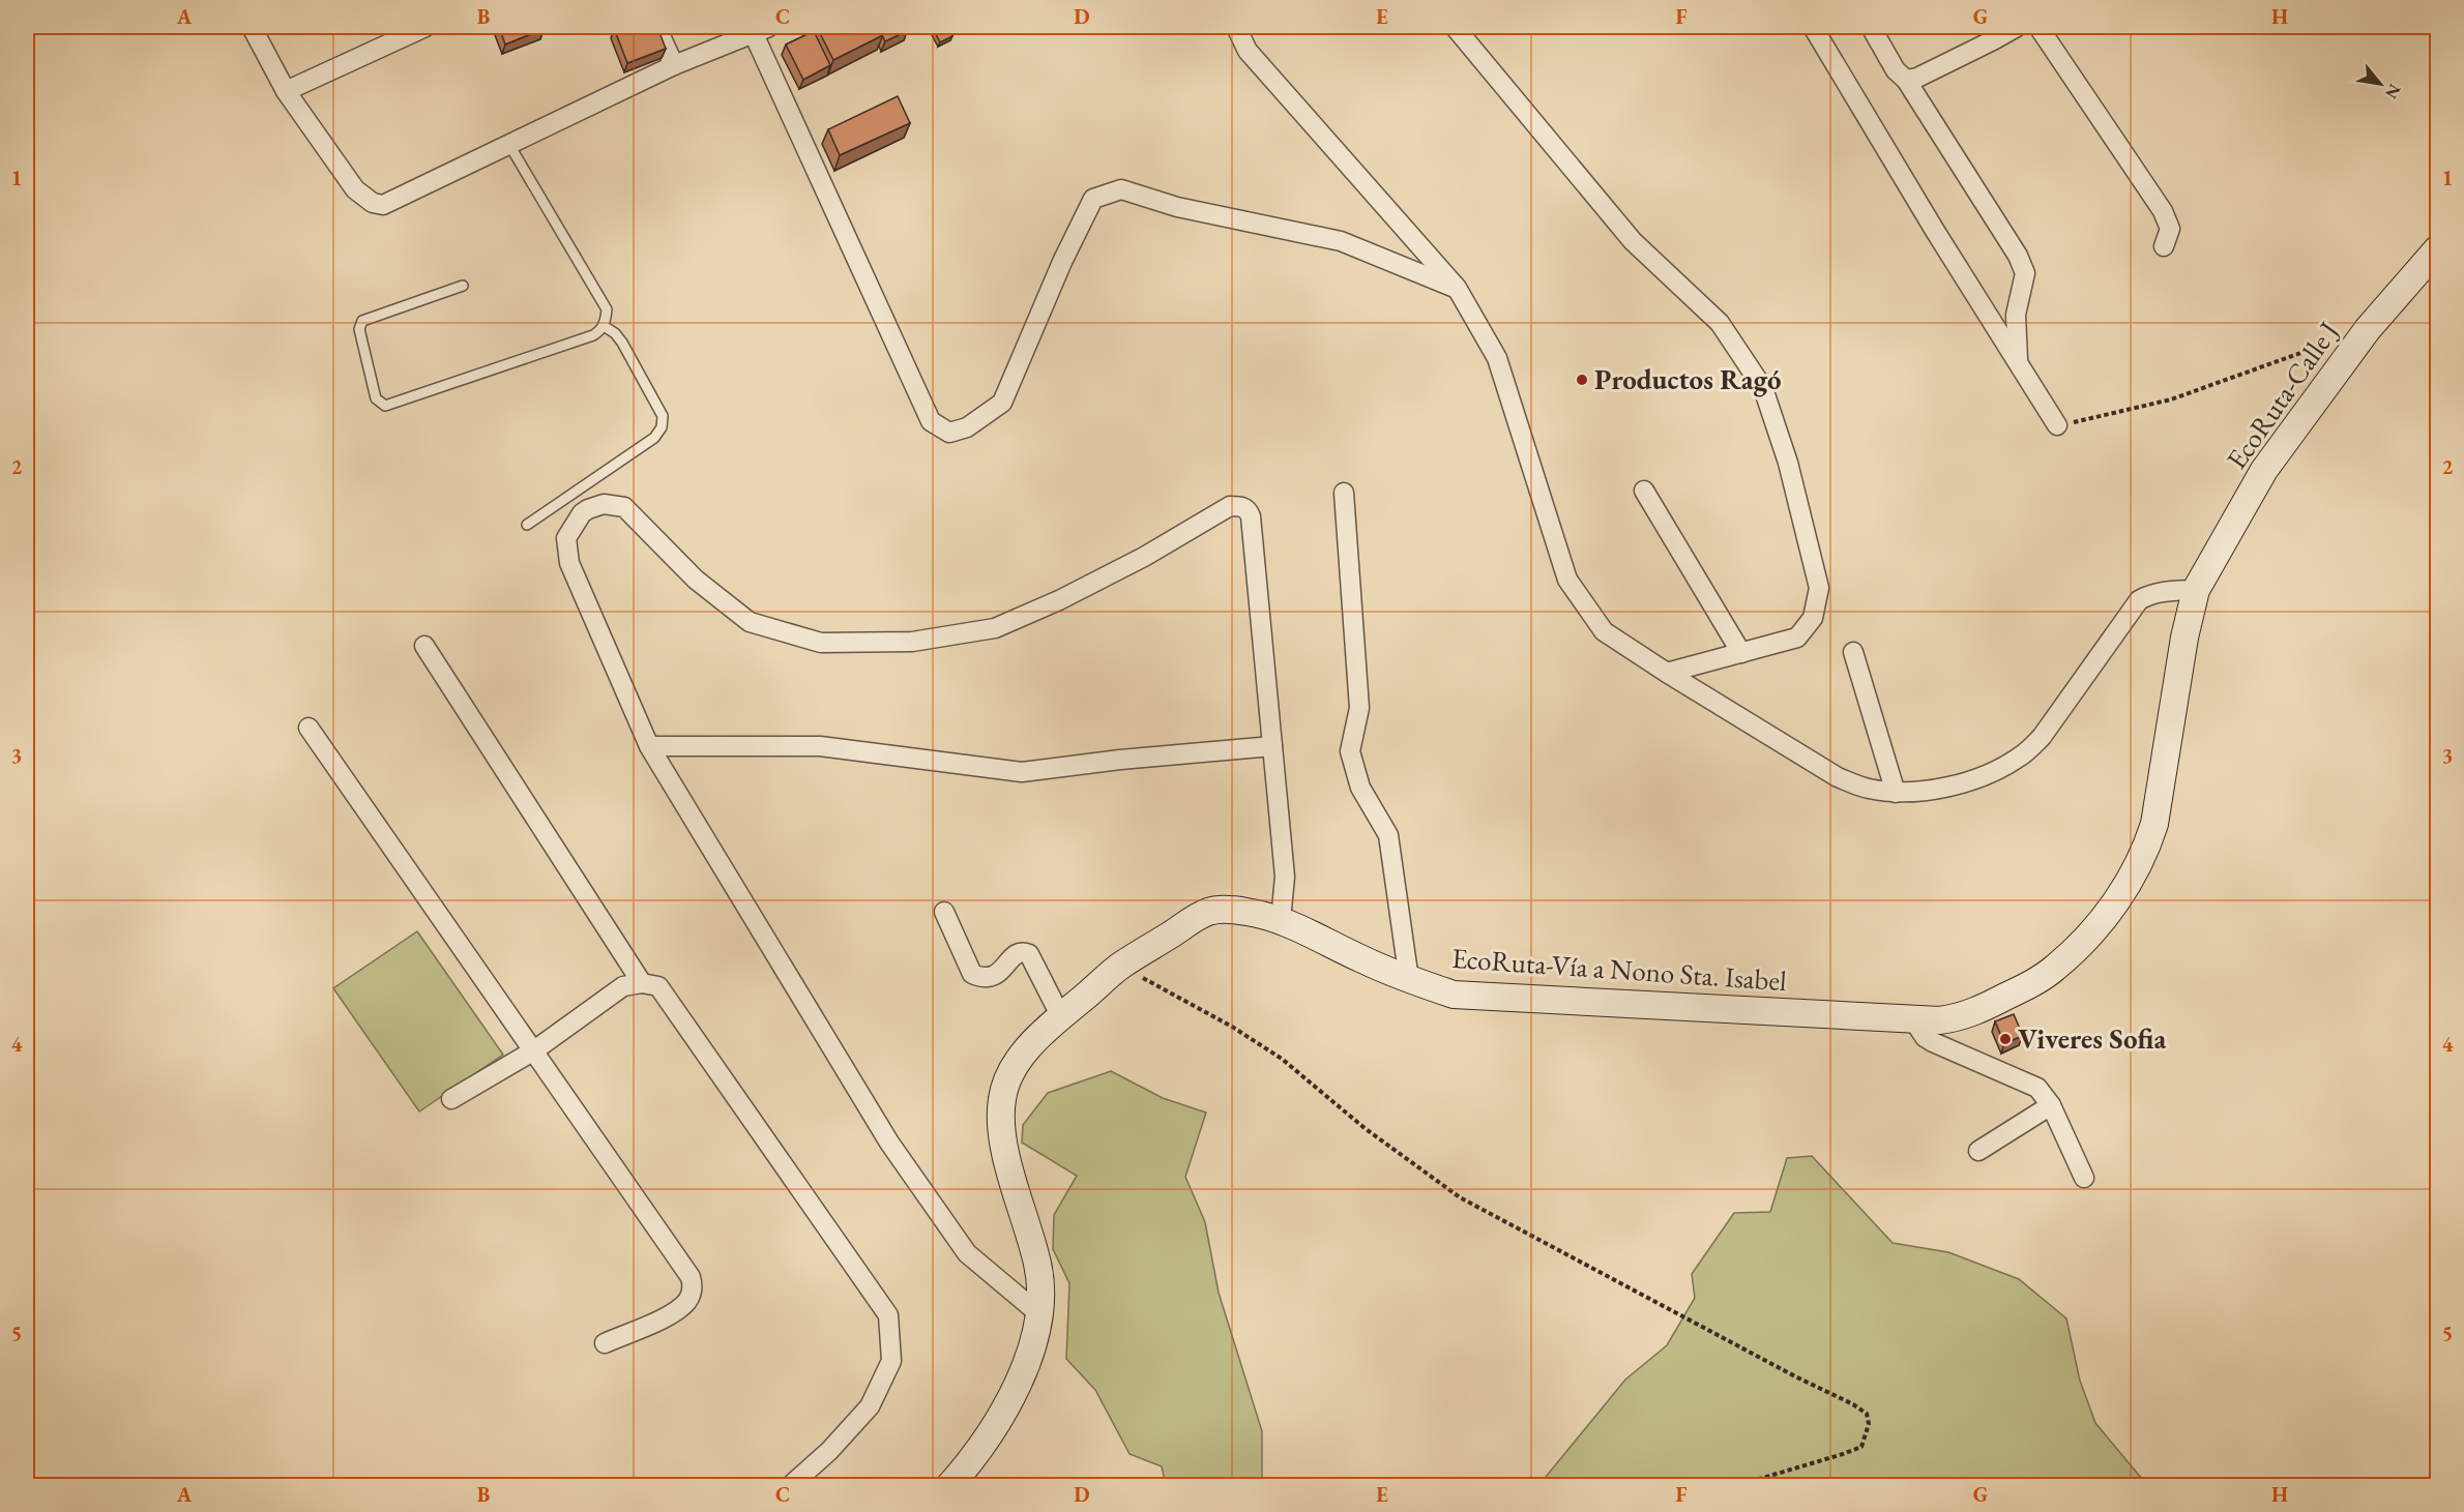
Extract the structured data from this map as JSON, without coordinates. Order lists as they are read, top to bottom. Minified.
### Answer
{"streets":{"main road":["EcoRuta-Calle J","EcoRuta-Vía a Nono Sta. Isabel"]},"crossings":[["EcoRuta-Calle J","EcoRuta-Vía a Nono Sta. Isabel"]],"places":["Productos Ragó","Viveres Sofia"],"north":"bottom right","grid":{"columns":["A","B","C","D","E","F","G","H"],"rows":["1","2","3","4","5"]}}
